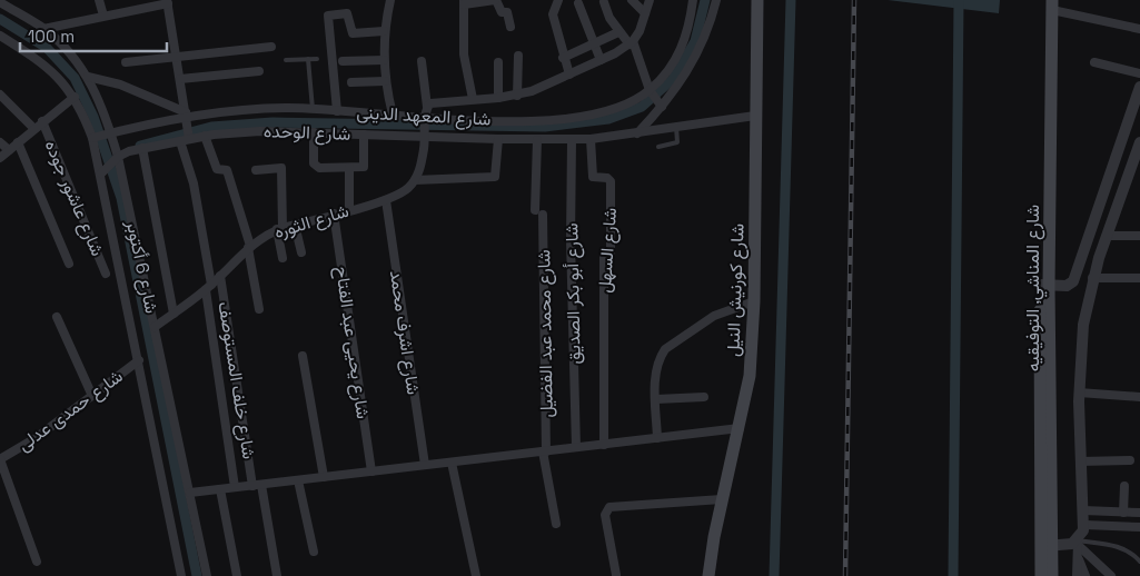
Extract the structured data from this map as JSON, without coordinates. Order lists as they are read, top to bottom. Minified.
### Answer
{"streets":{"main road":["شارع المناشي, التوفيقيه","شارع كورنيش النيل"],"street":["شارع المعهد الدينى","شارع الوحده","شارع عاشور جوده","شارع الثوره","شارع السهل","شارع 6 أكتوبر","شارع أبو بكر الصديق","شارع اشرف محمد","شارع محمد عبد الفضيل","شارع يحيى عبد الفتاح","شارع خلف المستوصف","شارع حمدى عدلى"]},"crossings":[["شارع المعهد الدينى","شارع 6 أكتوبر"],["شارع الوحده","شارع السهل"],["شارع الوحده","شارع 6 أكتوبر"],["شارع الوحده","شارع كورنيش النيل"],["شارع الوحده","شارع أبو بكر الصديق"],["شارع الوحده","شارع محمد عبد الفضيل"],["شارع الثوره","شارع 6 أكتوبر"],["شارع الثوره","شارع اشرف محمد"],["شارع الثوره","شارع يحيى عبد الفتاح"],["شارع الثوره","شارع خلف المستوصف"],["شارع 6 أكتوبر","شارع حمدى عدلى"]],"scale_bar":"100 m"}
